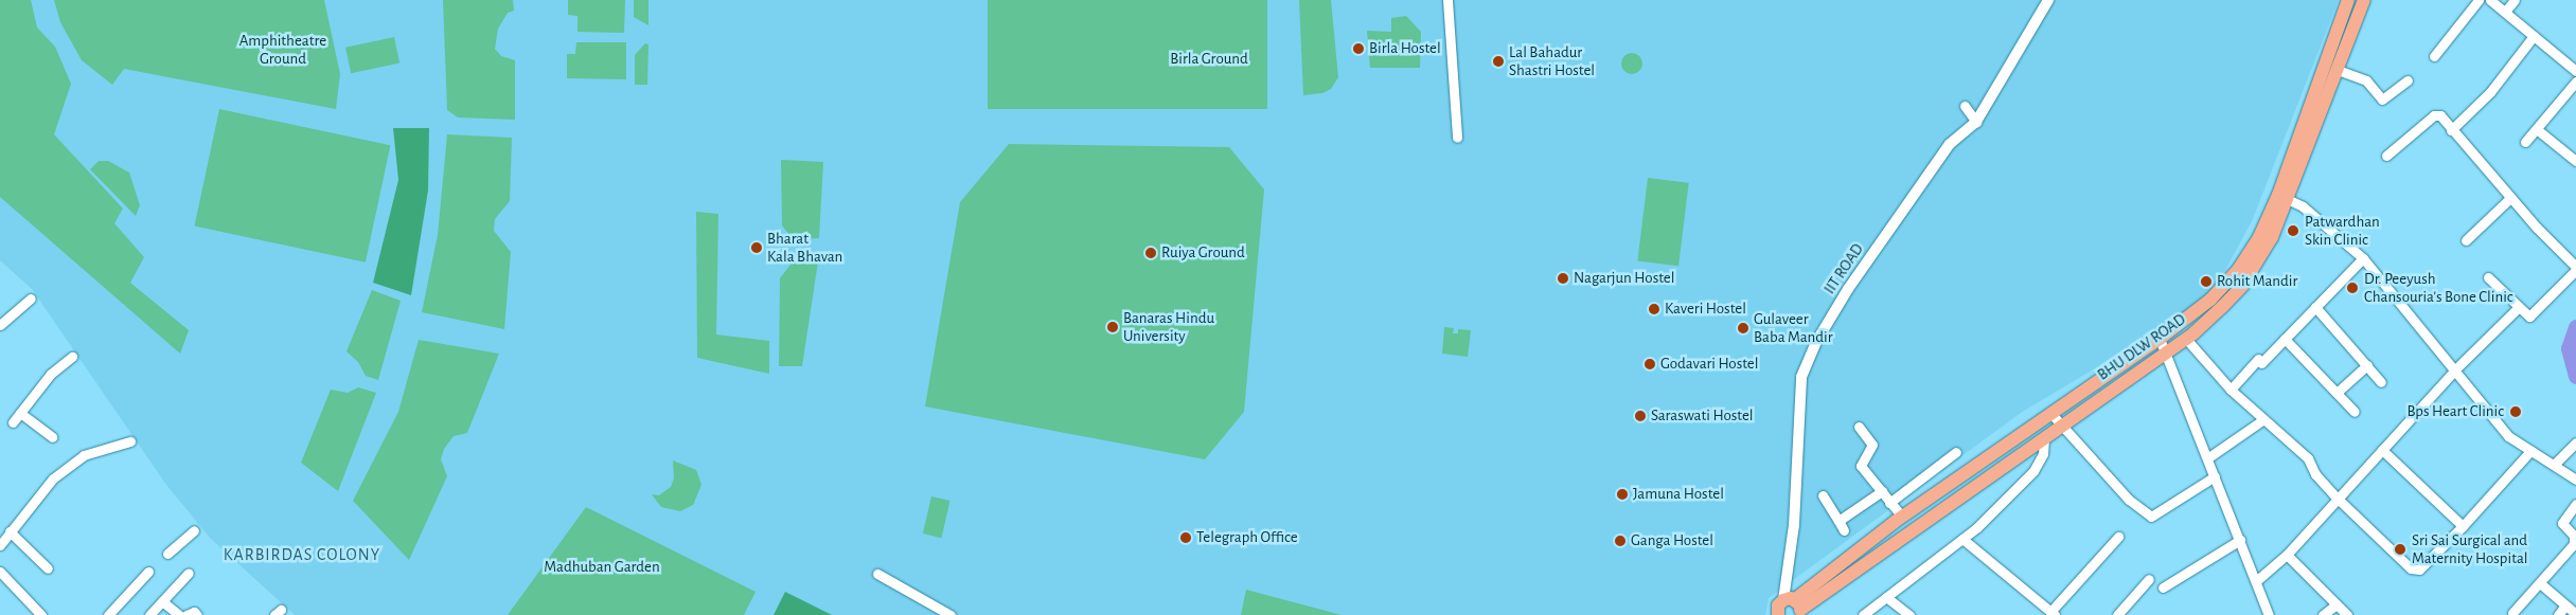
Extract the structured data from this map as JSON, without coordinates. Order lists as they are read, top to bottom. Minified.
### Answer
{"streets":{"main road":["BHU DLW ROAD"],"street":["IIT ROAD"]},"crossings":[["IIT ROAD","BHU DLW ROAD"]],"districts":["KARBIRDAS COLONY"],"parks":["Amphitheatre Ground","Birla Ground","Madhuban Garden"],"places":["Birla Hostel","Lal Bahadur Shastri Hostel","Patwardhan Skin Clinic","Bharat Kala Bhavan","Ruiya Ground","Nagarjun Hostel","Rohit Mandir","Dr. Peeyush Chansouria's Bone Clinic","Kaveri Hostel","Banaras Hindu University","Gulaveer Baba Mandir","Godavari Hostel","Bps Heart Clinic","Saraswati Hostel","Jamuna Hostel","Telegraph Office","Ganga Hostel","Sri Sai Surgical and Maternity Hospital"]}
